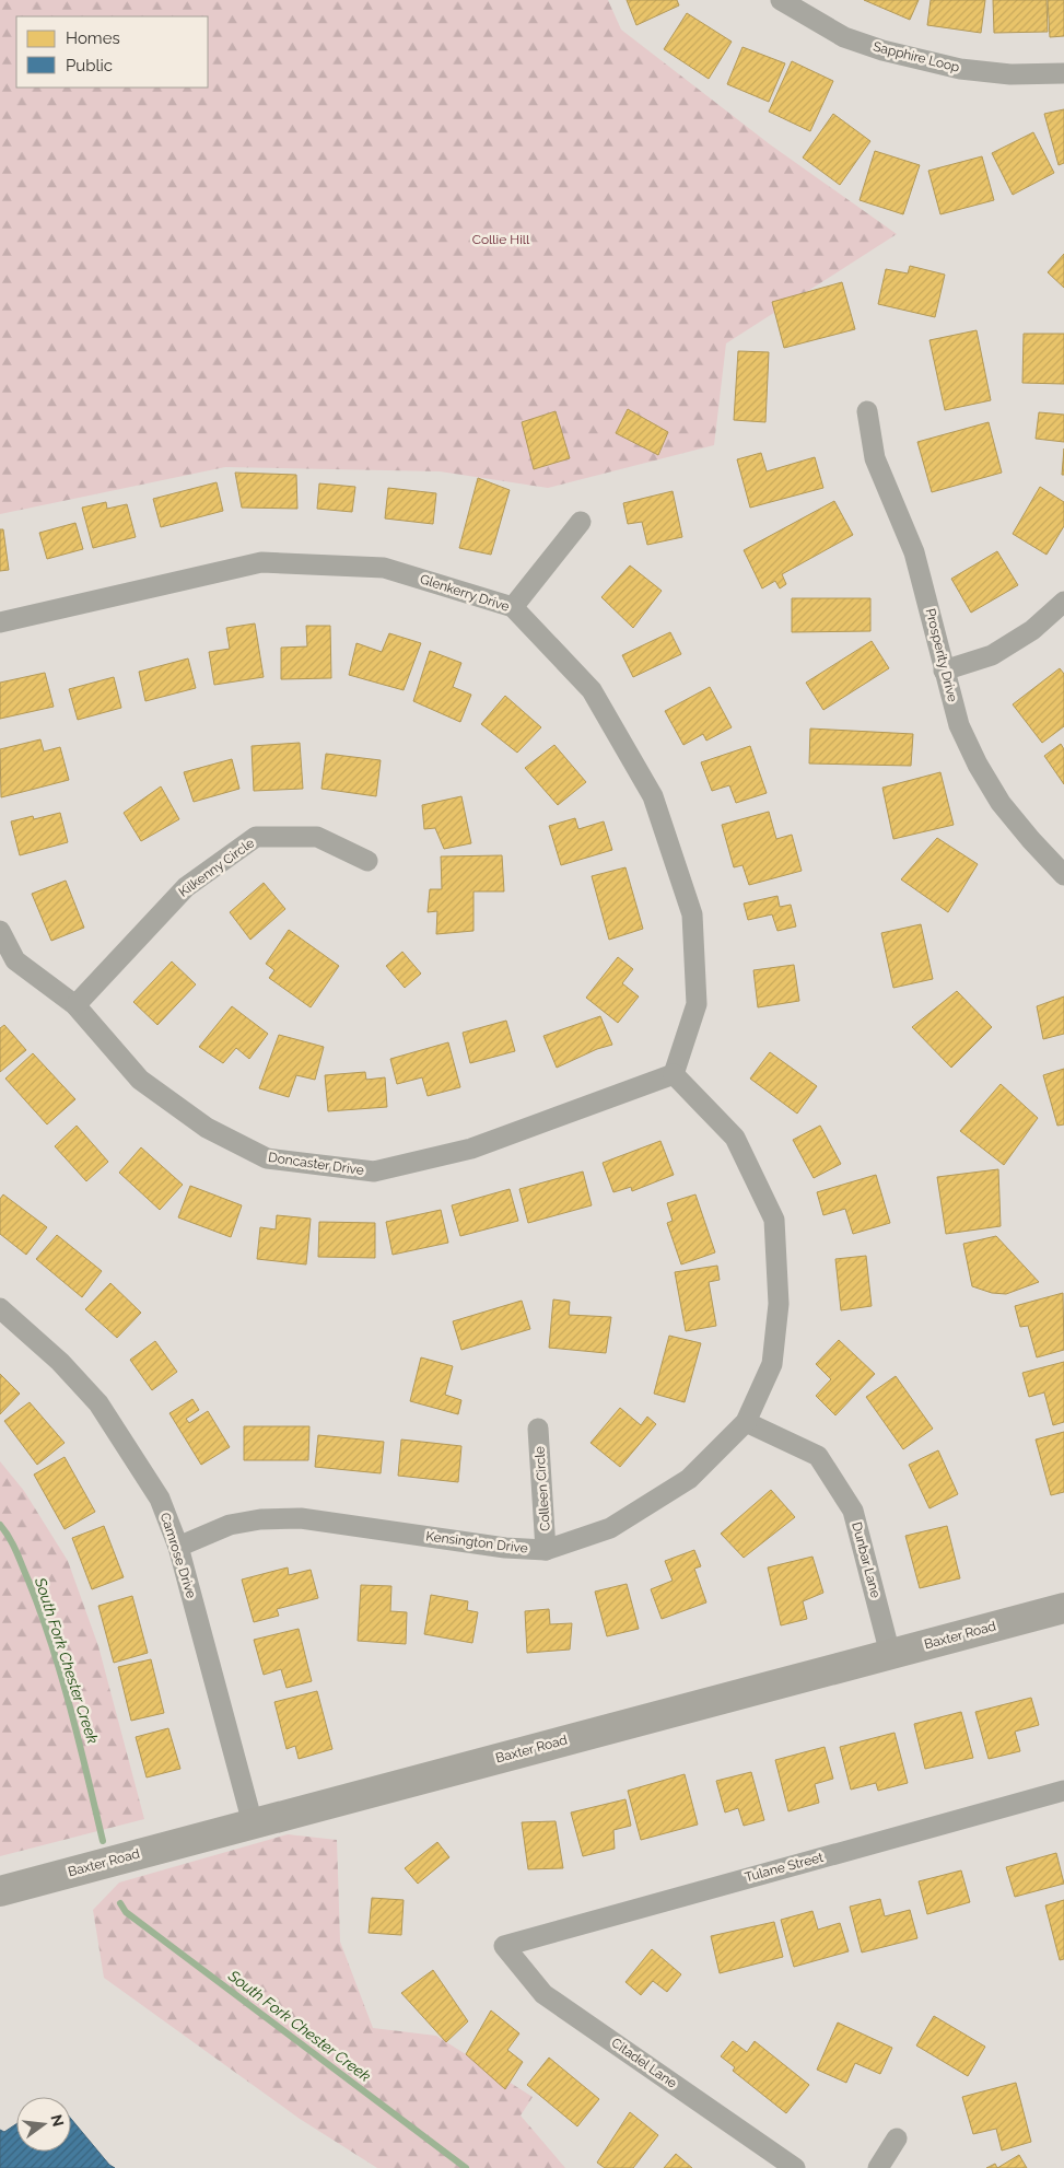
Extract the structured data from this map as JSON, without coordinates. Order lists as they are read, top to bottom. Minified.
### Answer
{"streets":{"street":["Sapphire Loop","Glenkerry Drive","Prosperity Drive","Kilkenny Circle","Doncaster Drive","Colleen Circle","Kensington Drive","Camrose Drive","Dunbar Lane","Baxter Road","Tulane Street","Citadel Lane"]},"crossings":[["Glenkerry Drive","Doncaster Drive"],["Glenkerry Drive","Kensington Drive"],["Kilkenny Circle","Doncaster Drive"],["Doncaster Drive","Kensington Drive"],["Colleen Circle","Kensington Drive"],["Kensington Drive","Camrose Drive"],["Kensington Drive","Dunbar Lane"],["Camrose Drive","Baxter Road"],["Dunbar Lane","Baxter Road"],["Tulane Street","Citadel Lane"]],"water":["South Fork Chester Creek"],"parks":["Collie Hill"],"legend":["Homes","Public"],"north":"right"}
